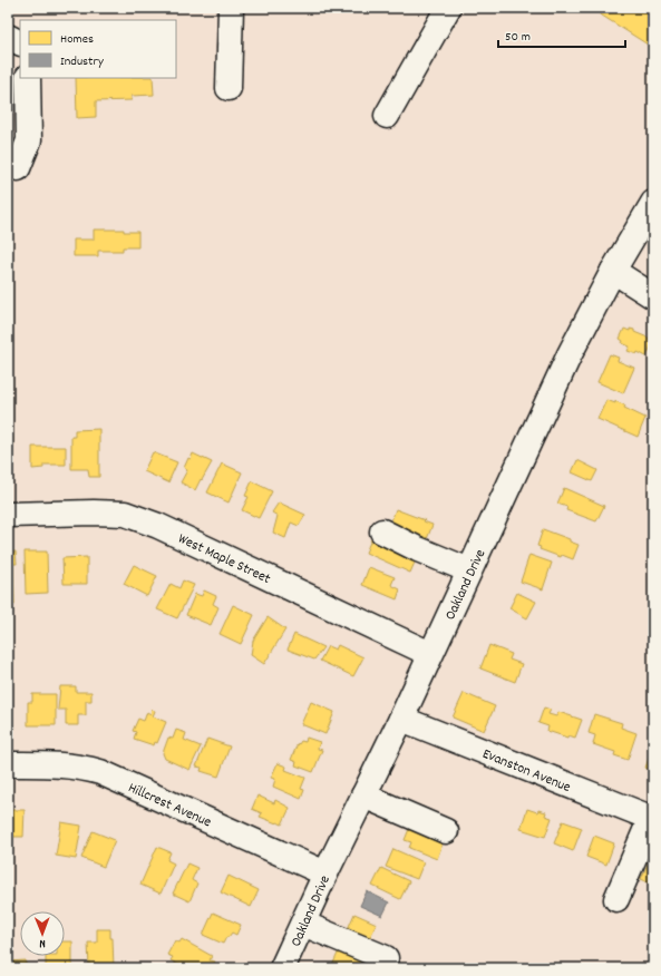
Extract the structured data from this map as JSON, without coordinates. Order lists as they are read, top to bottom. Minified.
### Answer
{"streets":{"street":["West Maple Street","Oakland Drive","Evanston Avenue","Hillcrest Avenue"]},"crossings":[["West Maple Street","Oakland Drive"],["Oakland Drive","Evanston Avenue"],["Oakland Drive","Hillcrest Avenue"]],"legend":["Homes","Industry"],"scale_bar":"50 m","north":"bottom"}
